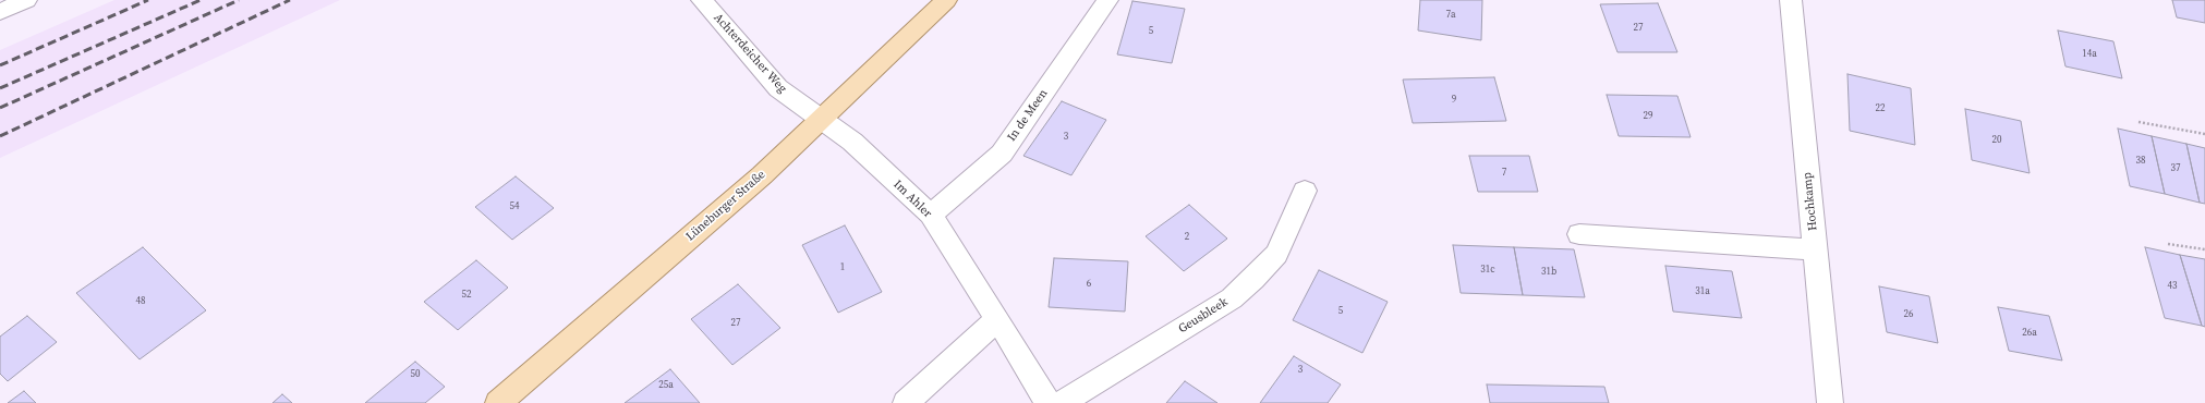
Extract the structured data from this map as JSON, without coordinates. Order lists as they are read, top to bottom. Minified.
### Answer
{"streets":{"main road":["Lüneburger Straße"],"street":["Achterdeicher Weg","In de Meen","Im Ahler","Hochkamp","Geusbleek"]},"crossings":[["Achterdeicher Weg","Im Ahler"],["Achterdeicher Weg","Lüneburger Straße"],["In de Meen","Im Ahler"],["Im Ahler","Lüneburger Straße"]],"house_numbers":["7a","27","5","14a","9","22","29","3","20","38","37","7","54","2","1","31c","31b","6","43","31a","52","48","5","26","27","26a","3","50","25a"]}
